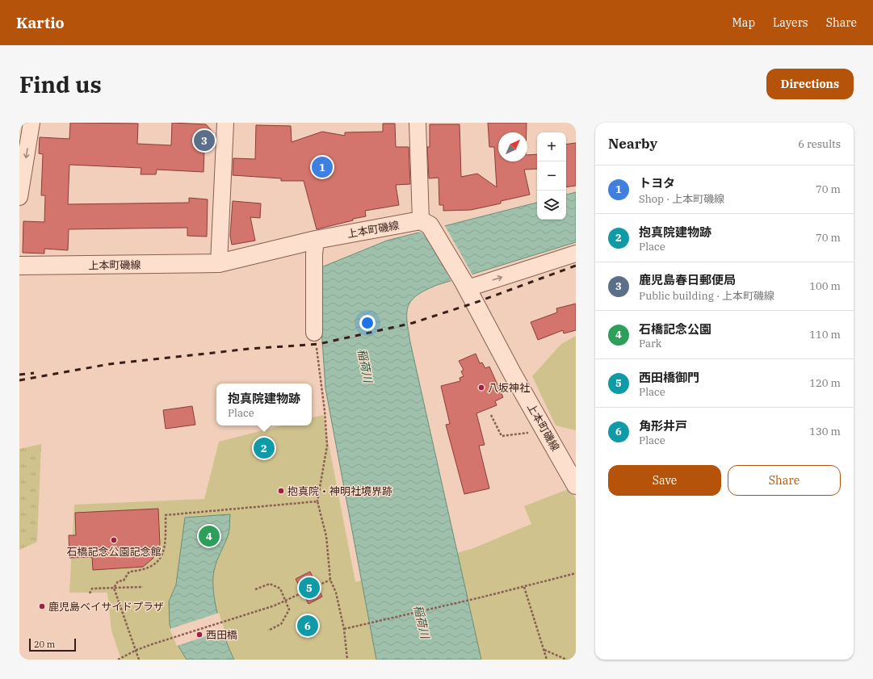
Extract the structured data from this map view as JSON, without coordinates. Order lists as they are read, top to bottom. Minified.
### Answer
{"streets":{"street":["上本町磯線"]},"water":["稲荷川"],"places":["八坂神社","抱真院・神明社境界跡","石橋記念公園記念館","鹿児島ベイサイドプラザ","西田橋"],"scale_bar":"20 m","north":"top right","page":{"header":"Kartio","nav":["Map","Layers","Share"],"buttons":["Directions",["Save","Share"]],"title":"Find us","heading":["Nearby","6 results"],"pins":["3","1","2","4","5","6"],"map_buttons":["+","−"],"list":[{"mark":"1","name":"トヨタ","note":"Shop · 上本町磯線","value":"70 m"},{"mark":"2","name":"抱真院建物跡","note":"Place","value":"70 m"},{"mark":"3","name":"鹿児島春日郵便局","note":"Public building · 上本町磯線","value":"100 m"},{"mark":"4","name":"石橋記念公園","note":"Park","value":"110 m"},{"mark":"5","name":"西田橋御門","note":"Place","value":"120 m"},{"mark":"6","name":"角形井戸","note":"Place","value":"130 m"}],"popup":["抱真院建物跡","Place"],"scale":"20 m"}}
